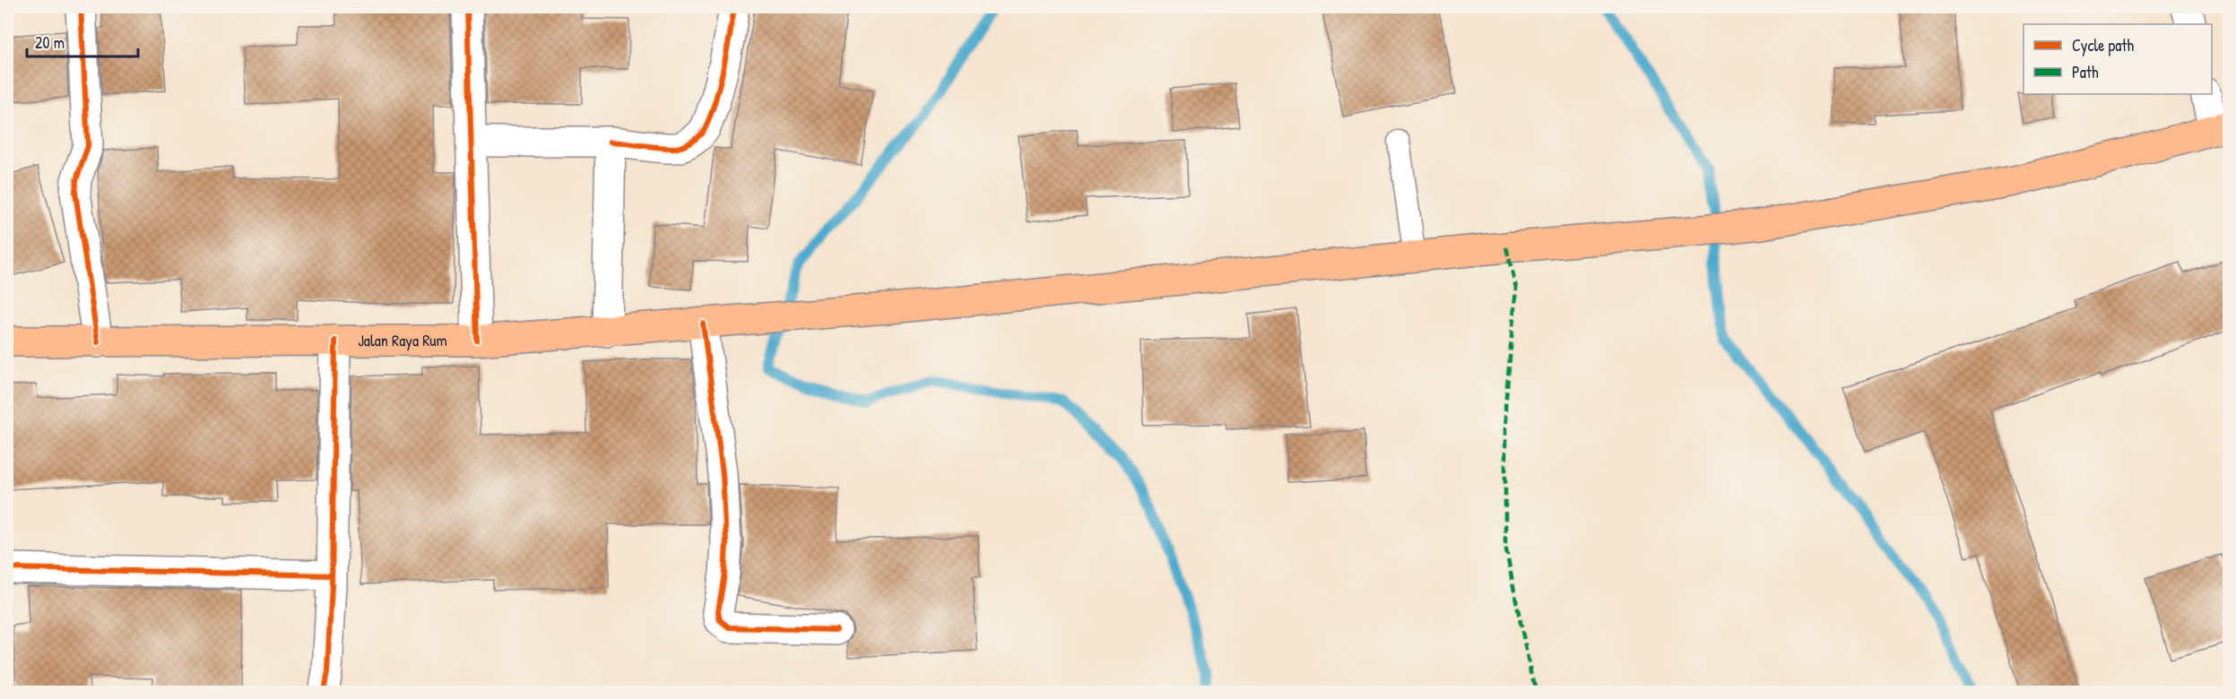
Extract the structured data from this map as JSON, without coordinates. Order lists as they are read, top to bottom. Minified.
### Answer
{"streets":{"highway":["Jalan Raya Rum"]},"legend":["Cycle path","Path"],"scale_bar":"20 m"}
